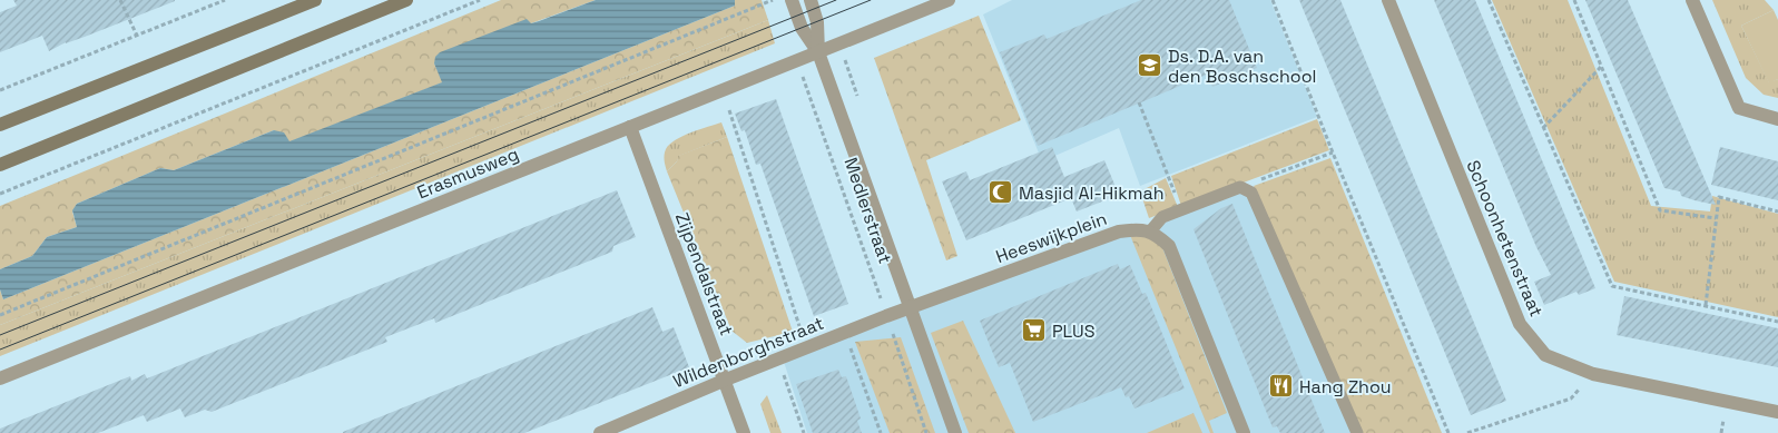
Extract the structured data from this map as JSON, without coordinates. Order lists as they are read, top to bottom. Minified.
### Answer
{"streets":{"street":["Erasmusweg","Medlerstraat","Heeswijkplein","Schoonhetenstraat","Zijpendalstraat","Wildenborghstraat"]},"crossings":[["Erasmusweg","Medlerstraat"],["Erasmusweg","Zijpendalstraat"],["Medlerstraat","Heeswijkplein"],["Medlerstraat","Wildenborghstraat"],["Heeswijkplein","Wildenborghstraat"],["Zijpendalstraat","Wildenborghstraat"]],"places":{"school or university":["Ds. D.A. van den Boschschool"],"mosque":["Masjid Al-Hikmah"],"supermarket":["PLUS"],"restaurant":["Hang Zhou"]}}
